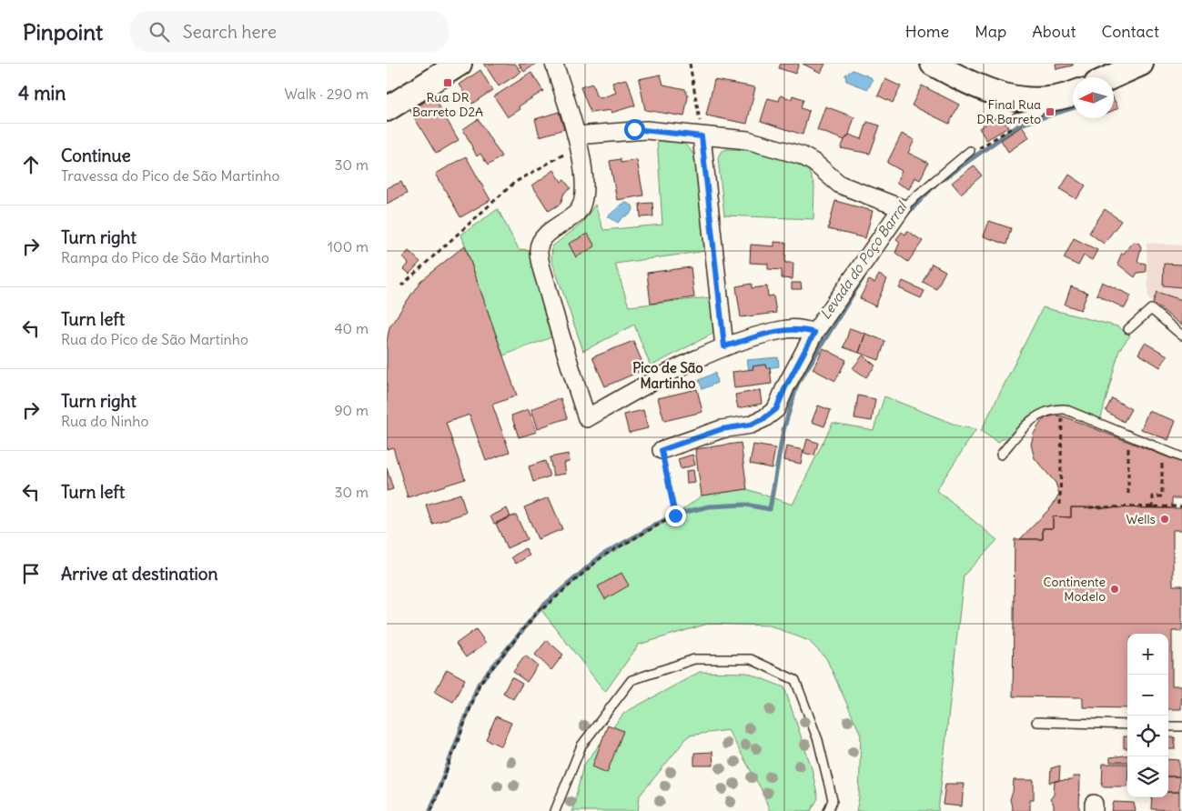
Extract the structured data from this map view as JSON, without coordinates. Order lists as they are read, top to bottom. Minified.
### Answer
{"districts":["Pico de São Martinho"],"water":["Levada do Poço Barral"],"places":{"transit":["Rua DR Barreto D2A","Final Rua DR Barreto"],"other":["Wells","Continente Modelo"]},"north":"left","page":{"header":"Pinpoint","search":"Search here","nav":["Home","Map","About","Contact"],"heading":["4 min","Walk · 290 m"],"list":[["Continue","Travessa do Pico de São Martinho","30 m"],["Turn right","Rampa do Pico de São Martinho","100 m"],["Turn left","Rua do Pico de São Martinho","40 m"],["Turn right","Rua do Ninho","90 m"],["Turn left","30 m"],"Arrive at destination"],"map_buttons":["+","−"]}}
